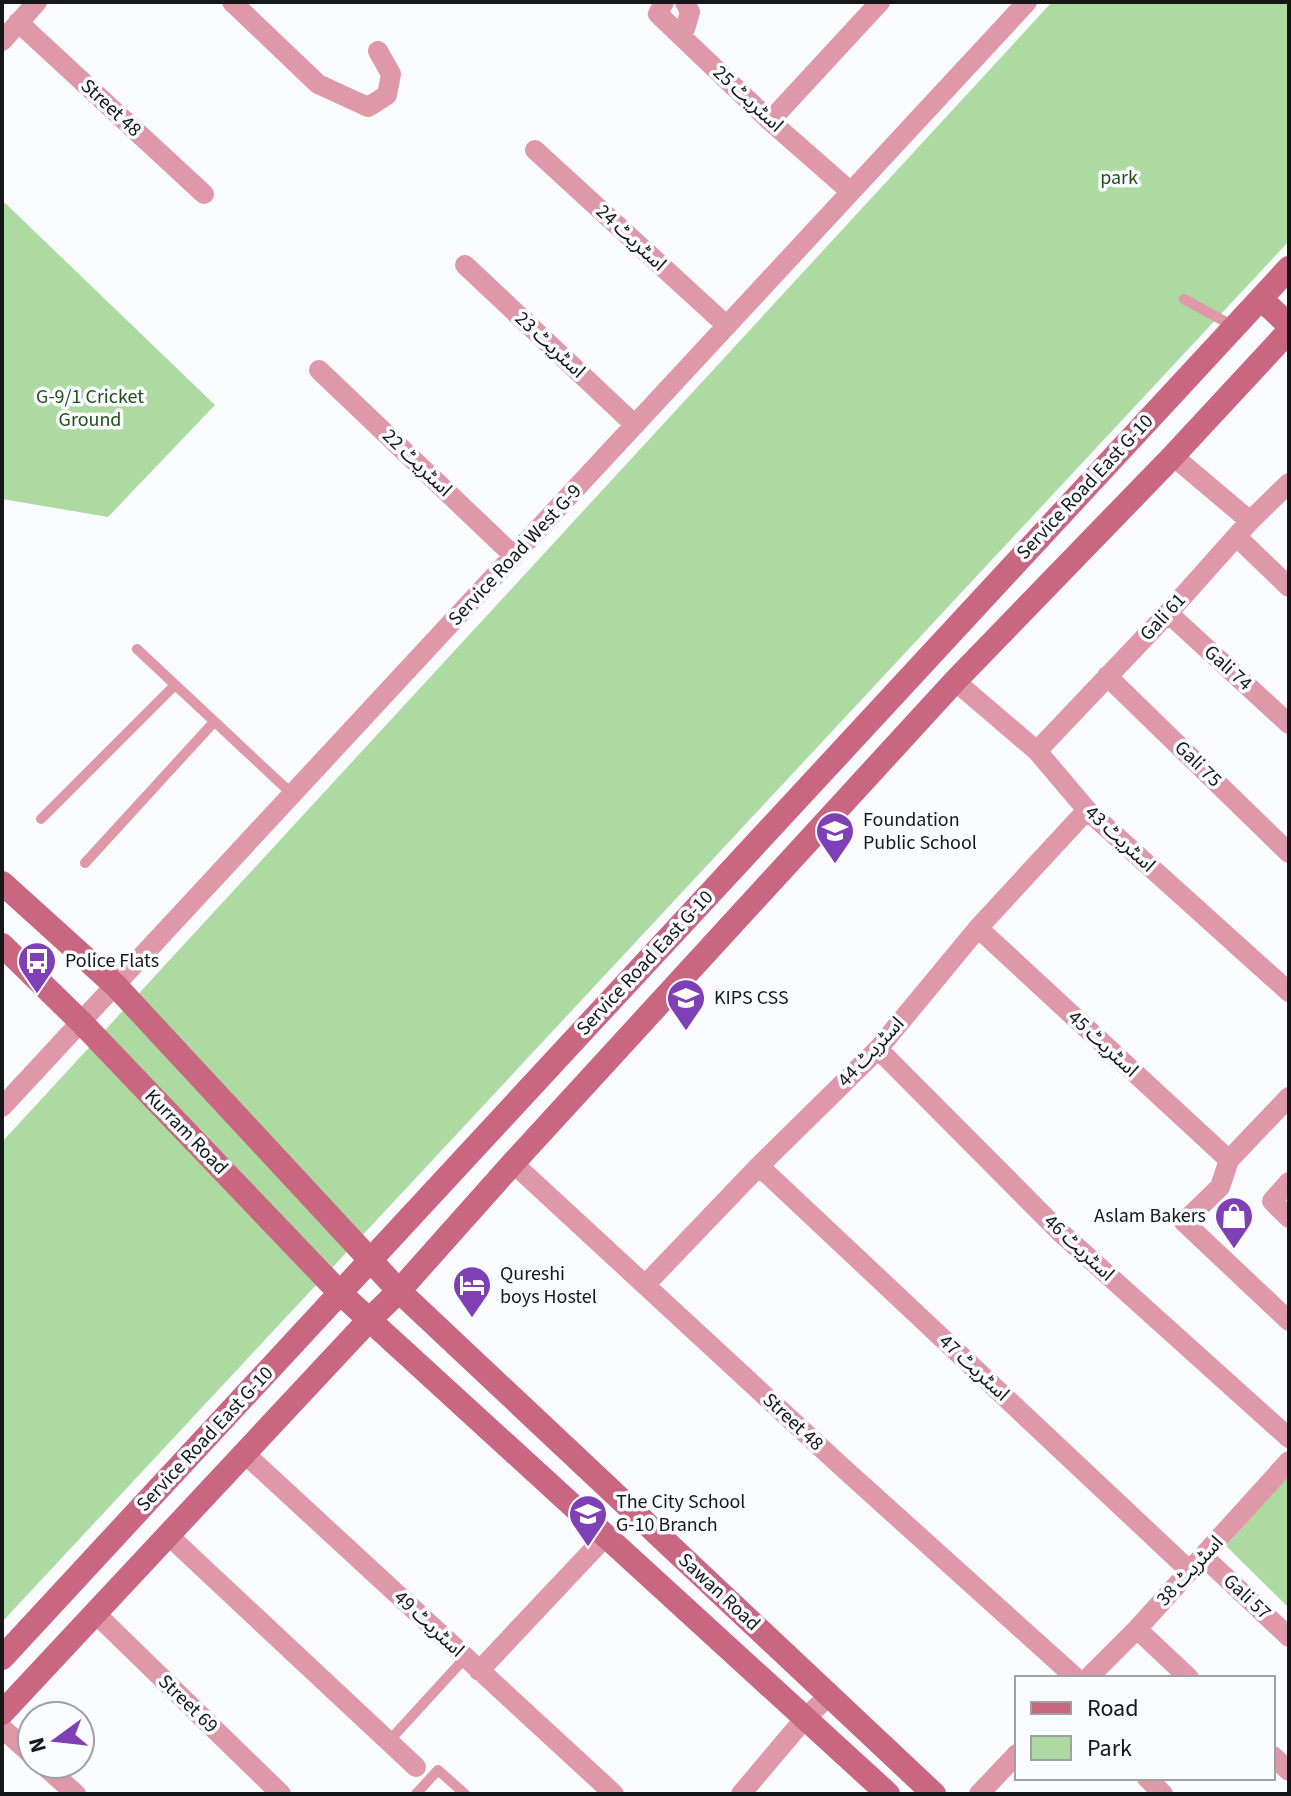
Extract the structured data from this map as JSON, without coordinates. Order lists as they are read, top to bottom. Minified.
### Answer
{"streets":{"main road":["Service Road East G-10","Kurram Road","Sawan Road"],"street":["اسٹریٹ 25","Street 48","اسٹریٹ 24","اسٹریٹ 23","اسٹریٹ 22","Service Road West G-9","Gali 61","Gali 74","Gali 75","اسٹریٹ 43","اسٹریٹ 45","اسٹریٹ 44","اسٹریٹ 46","اسٹریٹ 47","اسٹریٹ 38","Gali 57","اسٹریٹ 49","Street 69"]},"crossings":[["اسٹریٹ 25","Service Road West G-9"],["Street 48","Service Road East G-10"],["Street 48","اسٹریٹ 44"],["اسٹریٹ 24","Service Road West G-9"],["اسٹریٹ 23","Service Road West G-9"],["اسٹریٹ 22","Service Road West G-9"],["Service Road East G-10","اسٹریٹ 43"],["Service Road East G-10","Kurram Road"],["Service Road East G-10","Sawan Road"],["Service Road East G-10","اسٹریٹ 49"],["Service Road East G-10","Street 69"],["Service Road West G-9","Kurram Road"],["Service Road West G-9","Sawan Road"],["Gali 61","Gali 74"],["Gali 61","Gali 75"],["Gali 61","اسٹریٹ 43"],["اسٹریٹ 43","اسٹریٹ 44"],["اسٹریٹ 45","اسٹریٹ 44"],["اسٹریٹ 44","اسٹریٹ 46"],["اسٹریٹ 44","اسٹریٹ 47"],["Kurram Road","Sawan Road"],["اسٹریٹ 47","اسٹریٹ 38"],["اسٹریٹ 47","Gali 57"],["اسٹریٹ 38","Gali 57"]],"parks":["park","G-9/1 Cricket Ground"],"places":{"school or university":["Foundation Public School","KIPS CSS","The City School G-10 Branch"],"bus stop":["Police Flats"],"shop":["Aslam Bakers"],"hotel":["Qureshi boys Hostel"]},"legend":["Road","Park"],"north":"left"}
